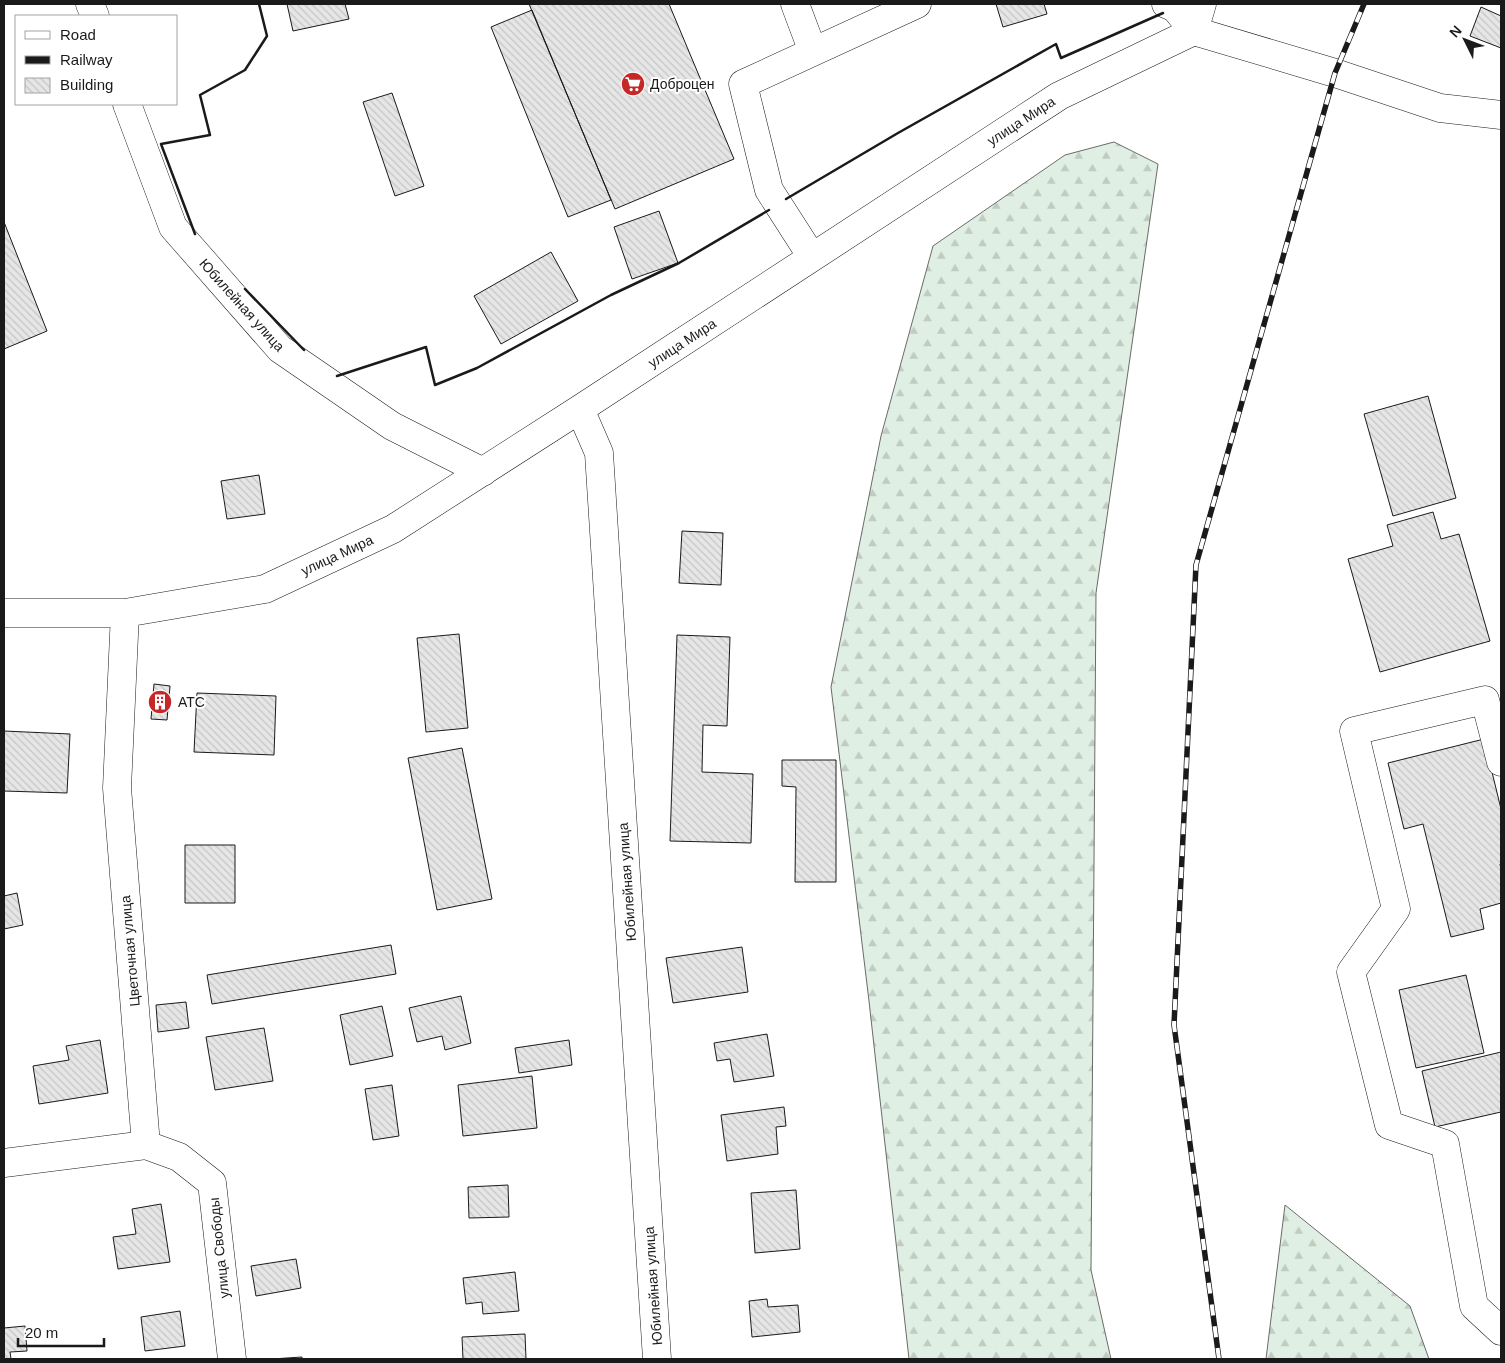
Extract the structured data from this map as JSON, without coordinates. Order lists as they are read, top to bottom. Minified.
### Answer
{"streets":{"street":["улица Мира","Юбилейная улица","Цветочная улица","улица Свободы"]},"crossings":[["улица Мира","Юбилейная улица"],["улица Мира","Цветочная улица"],["Цветочная улица","улица Свободы"]],"places":{"supermarket":["Доброцен"],"building":["АТС"]},"legend":["Road","Railway","Building"],"scale_bar":"20 m","north":"top left"}
